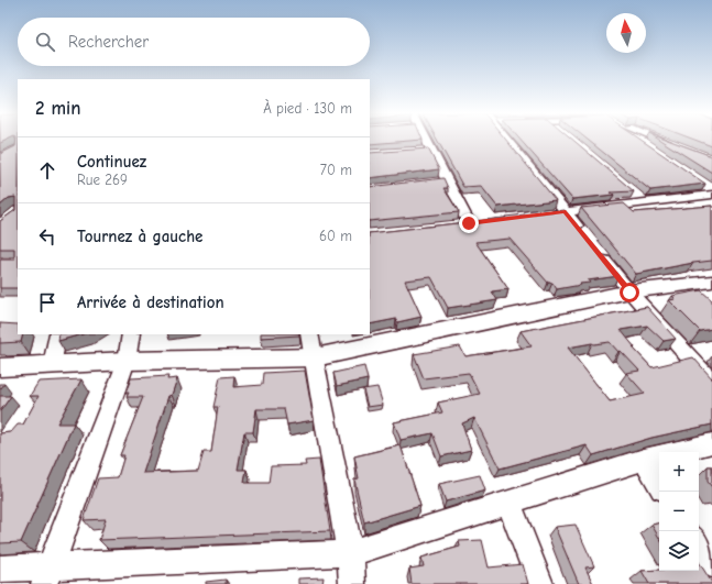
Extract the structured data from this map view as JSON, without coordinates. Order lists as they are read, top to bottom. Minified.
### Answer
{"north":"top","page":{"search":"Rechercher","heading":["2 min","À pied · 130 m"],"list":[["Continuez","Rue 269","70 m"],["Tournez à gauche","60 m"],"Arrivée à destination"],"map_buttons":["+","−"]}}
